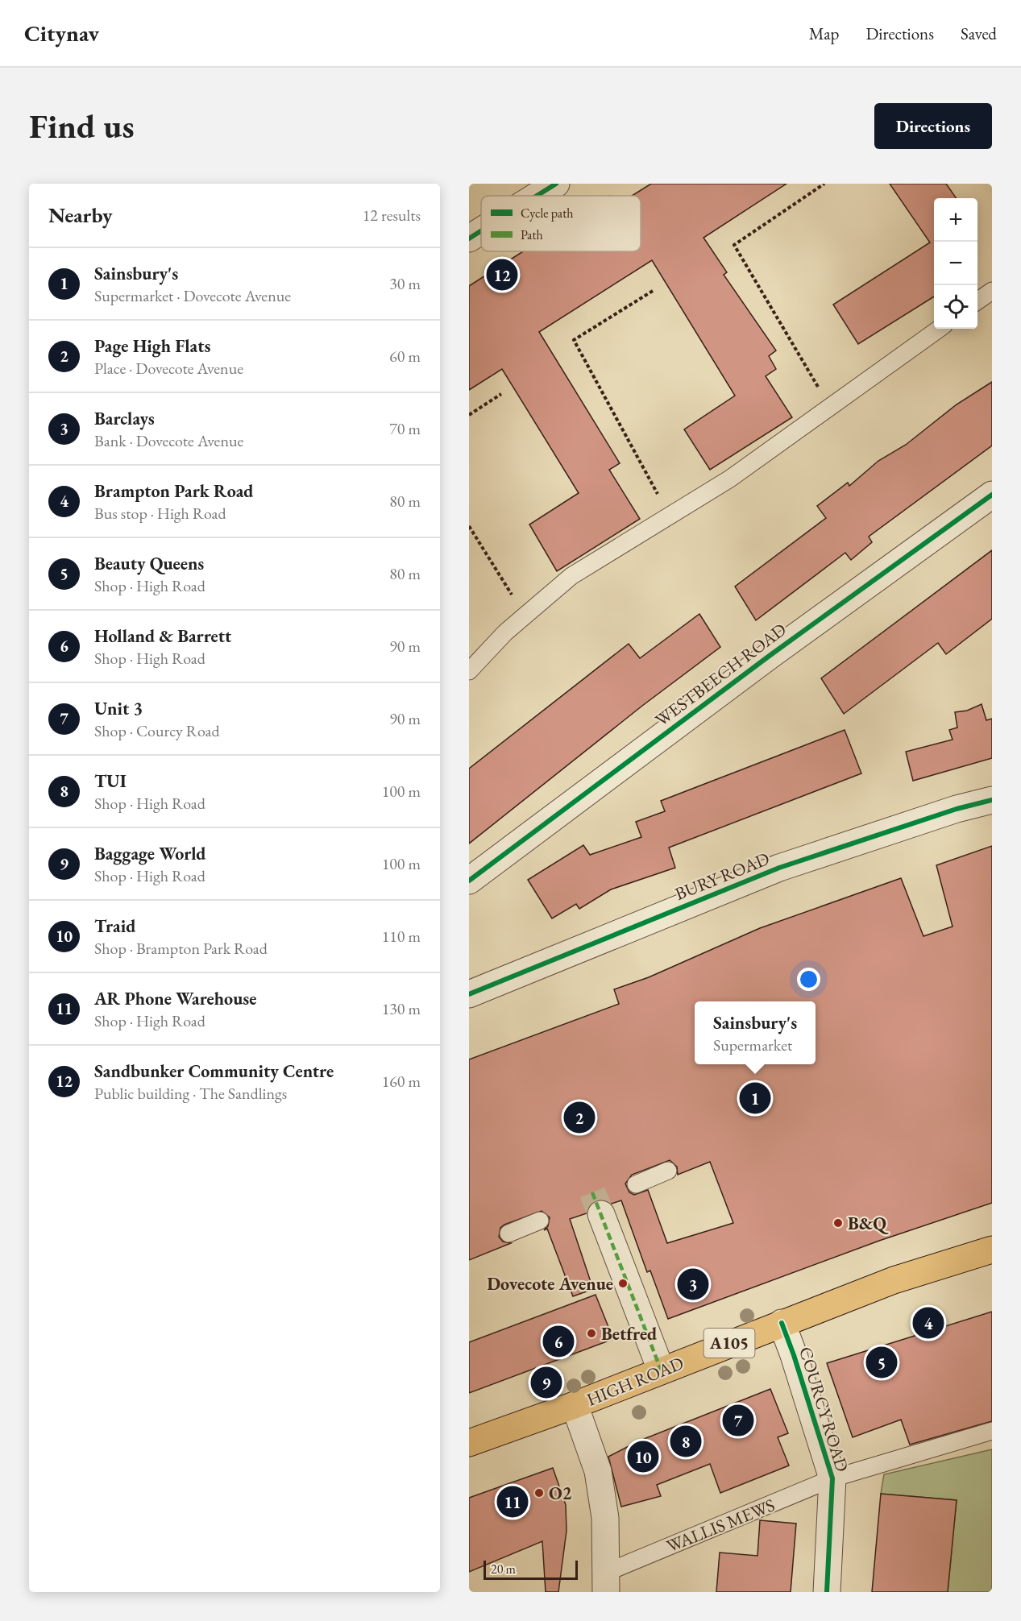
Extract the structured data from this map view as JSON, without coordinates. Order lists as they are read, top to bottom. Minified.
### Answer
{"streets":{"main road":["A105","HIGH ROAD"],"street":["WESTBEECH ROAD","BURY ROAD","COURCY ROAD"],"lane":["WALLIS MEWS"]},"crossings":[["HIGH ROAD","COURCY ROAD"],["COURCY ROAD","WALLIS MEWS"]],"places":["B&Q","Dovecote Avenue","Betfred","O2"],"legend":["Cycle path","Path"],"scale_bar":"20 m","page":{"header":"Citynav","nav":["Map","Directions","Saved"],"buttons":"Directions","title":"Find us","heading":["Nearby","12 results"],"map_buttons":["+","−"],"list":[{"mark":"1","name":"Sainsbury's","note":"Supermarket · Dovecote Avenue","value":"30 m"},{"mark":"2","name":"Page High Flats","note":"Place · Dovecote Avenue","value":"60 m"},{"mark":"3","name":"Barclays","note":"Bank · Dovecote Avenue","value":"70 m"},{"mark":"4","name":"Brampton Park Road","note":"Bus stop · High Road","value":"80 m"},{"mark":"5","name":"Beauty Queens","note":"Shop · High Road","value":"80 m"},{"mark":"6","name":"Holland & Barrett","note":"Shop · High Road","value":"90 m"},{"mark":"7","name":"Unit 3","note":"Shop · Courcy Road","value":"90 m"},{"mark":"8","name":"TUI","note":"Shop · High Road","value":"100 m"},{"mark":"9","name":"Baggage World","note":"Shop · High Road","value":"100 m"},{"mark":"10","name":"Traid","note":"Shop · Brampton Park Road","value":"110 m"},{"mark":"11","name":"AR Phone Warehouse","note":"Shop · High Road","value":"130 m"},{"mark":"12","name":"Sandbunker Community Centre","note":"Public building · The Sandlings","value":"160 m"}],"pins":["12","1","2","3","4","6","5","9","7","8","10","11"],"popup":["Sainsbury's","Supermarket"],"scale":"20 m"}}
